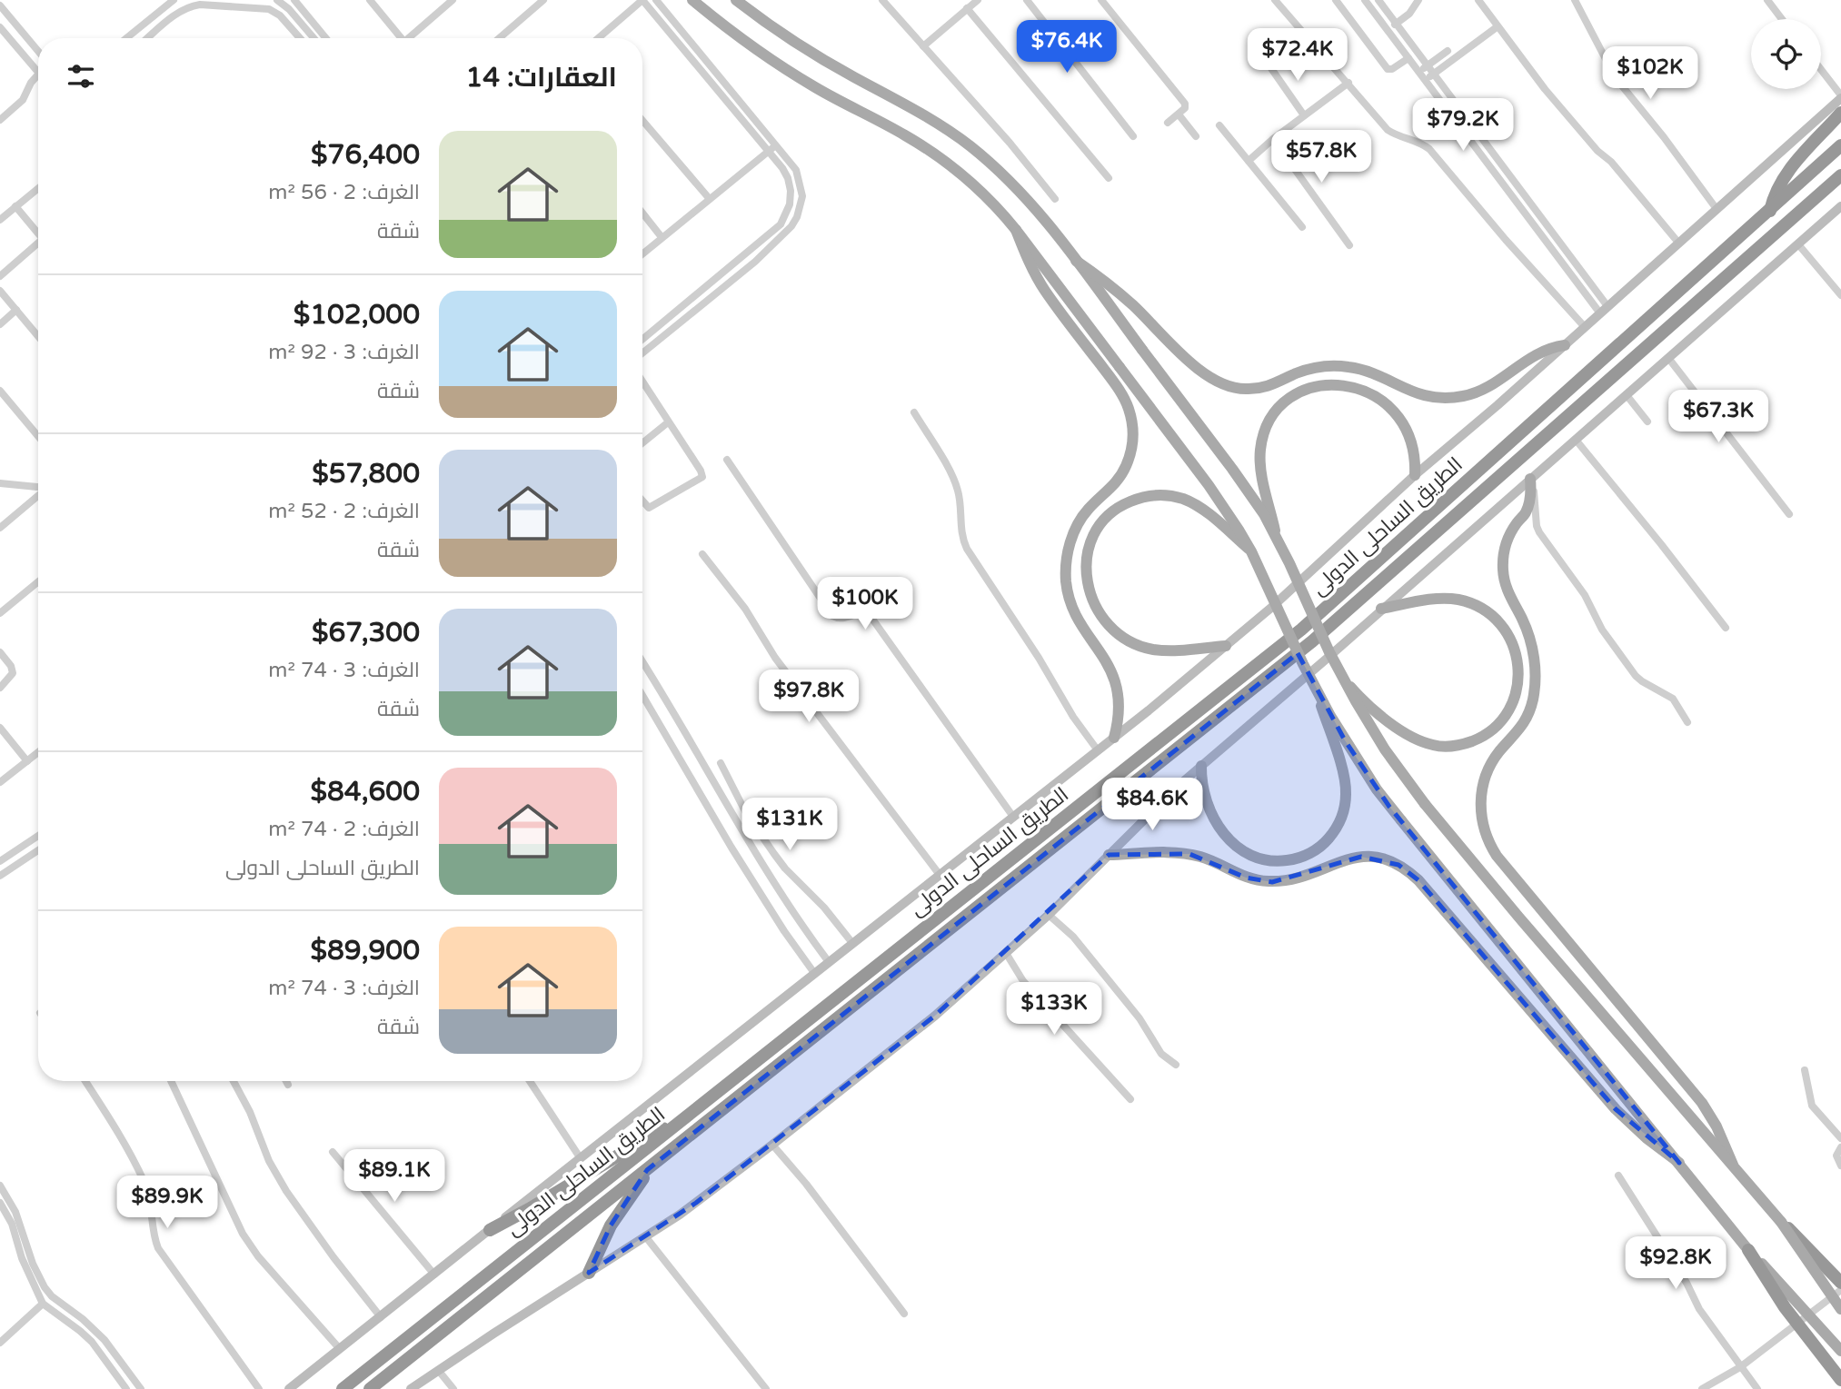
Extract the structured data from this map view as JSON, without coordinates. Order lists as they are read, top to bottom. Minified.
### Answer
{"streets":{"highway":["الطريق الساحلى الدولى"]},"page":{"price":["$76.4K","$72.4K","$102K","$79.2K","$57.8K","$67.3K","$100K","$97.8K","$84.6K","$131K","$133K","$89.1K","$89.9K","$92.8K"],"heading":"العقارات: 14","list":[{"name":"$76,400","note":"الغرف: 2 · 56 m² · شقة"},{"name":"$102,000","note":"الغرف: 3 · 92 m² · شقة"},{"name":"$57,800","note":"الغرف: 2 · 52 m² · شقة"},{"name":"$67,300","note":"الغرف: 3 · 74 m² · شقة"},{"name":"$84,600","note":"الغرف: 2 · 74 m² · الطريق الساحلى الدولى"},{"name":"$89,900","note":"الغرف: 3 · 74 m² · شقة"}]}}
